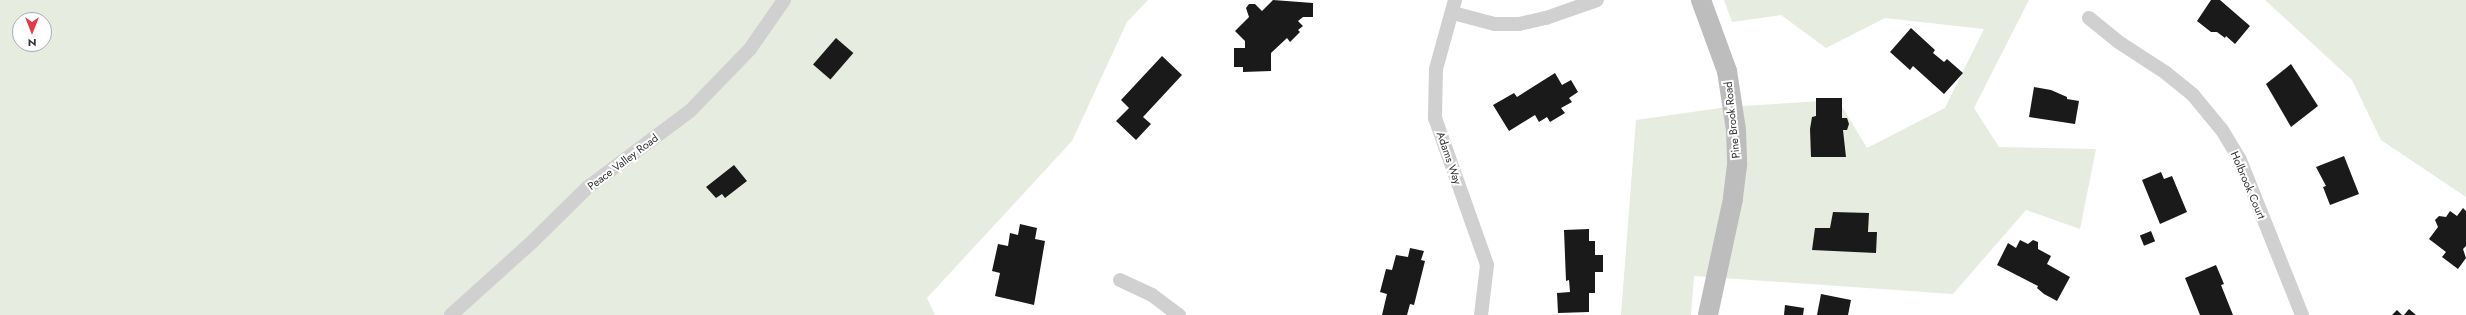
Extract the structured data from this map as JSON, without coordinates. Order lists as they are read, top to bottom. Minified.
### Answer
{"streets":{"street":["Pine Brook Road","Adams Way","Peace Valley Road","Holbrook Court"]},"north":"bottom"}
